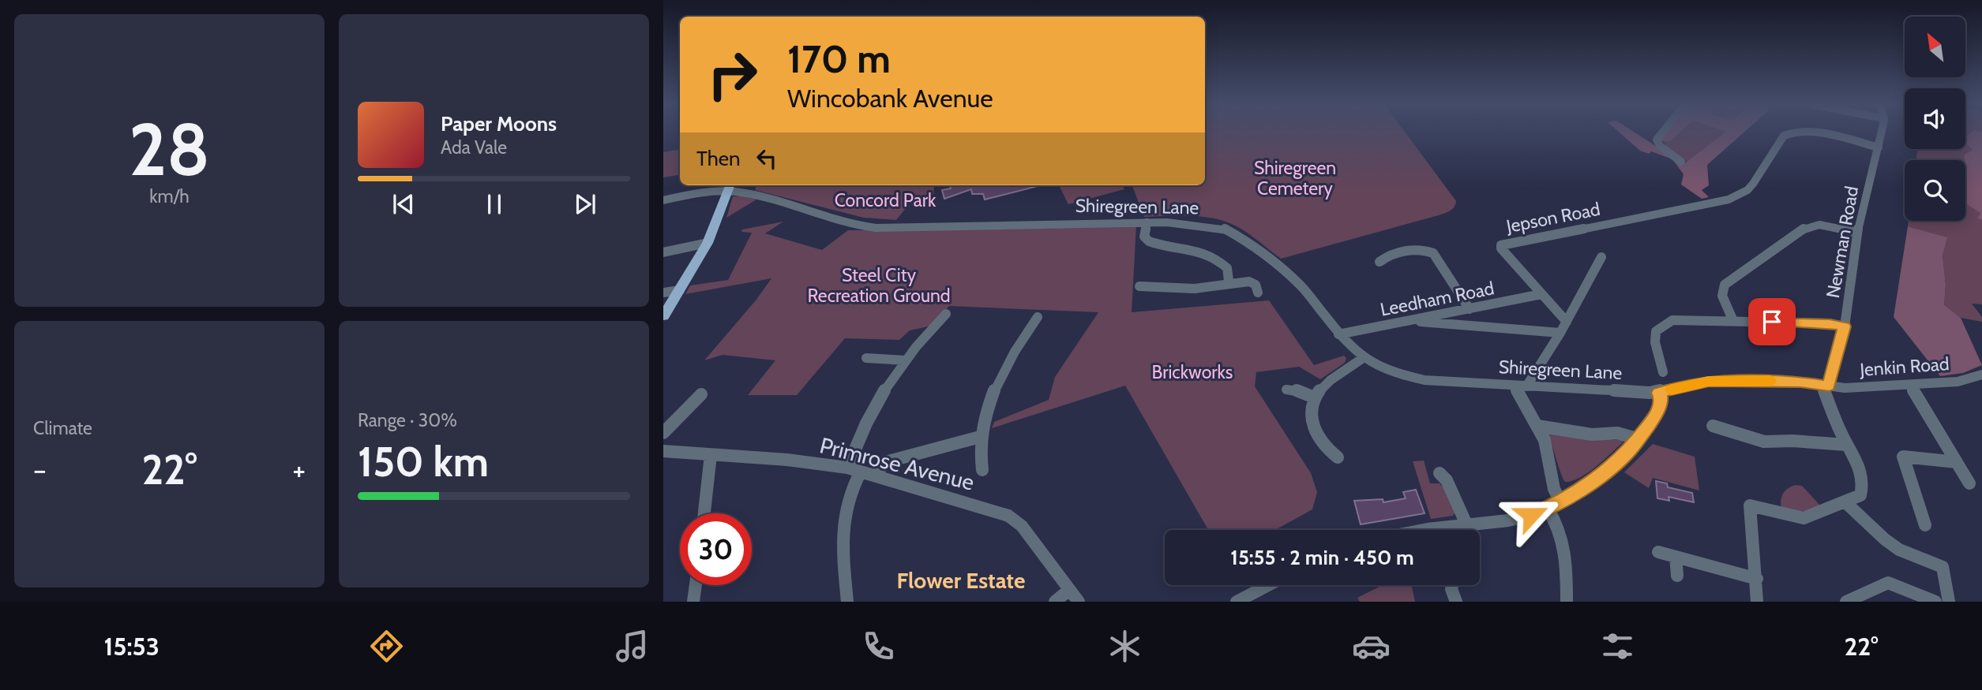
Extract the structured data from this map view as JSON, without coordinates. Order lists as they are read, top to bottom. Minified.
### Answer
{"streets":{"street":["Shiregreen Lane","Jepson Road","Newman Road","Leedham Road","Jenkin Road","Primrose Avenue"]},"crossings":[["Shiregreen Lane","Leedham Road"],["Shiregreen Lane","Jenkin Road"],["Jepson Road","Newman Road"],["Jepson Road","Leedham Road"],["Newman Road","Jenkin Road"]],"districts":["Flower Estate"],"parks":["Shiregreen Cemetery","Concord Park","Steel City Recreation Ground","Brickworks"],"north":"top left","page":{"tile":[["28","km/h"],"Climate",["Range · 30%","150 km"]],"turn":["170 m","Wincobank Avenue"],"song":["Paper Moons","Ada Vale"],"then":"Then","heat":["−","22°","+"],"limit":"30","trip":"15:55 · 2 min · 450 m","tabs":["15:53","22°"]}}
